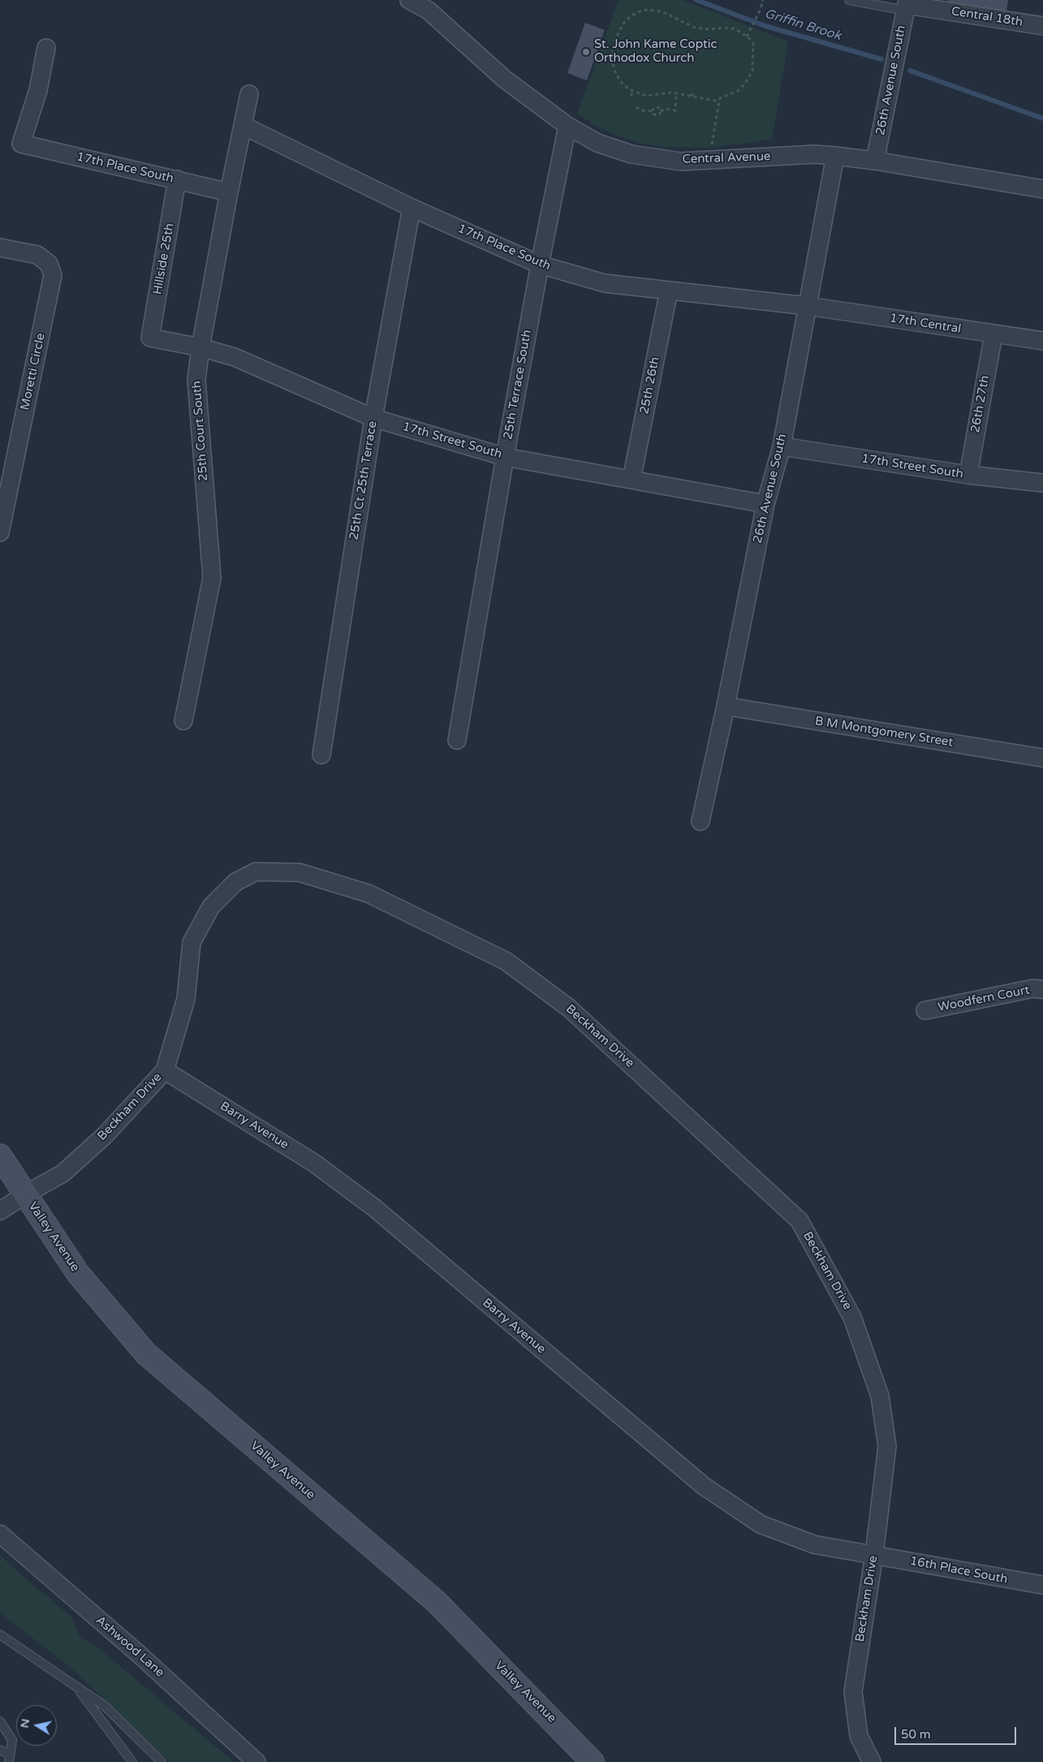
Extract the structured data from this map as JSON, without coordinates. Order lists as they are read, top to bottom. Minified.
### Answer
{"streets":{"main road":["Valley Avenue"],"street":["Central 18th","26th Avenue South","Central Avenue","17th Place South","Hillside 25th","17th Central","Moretti Circle","25th Terrace South","25th 26th","26th 27th","25th Court South","17th Street South","25th Ct 25th Terrace","B M Montgomery Street","Woodfern Court","Beckham Drive","Barry Avenue","16th Place South","Ashwood Lane"]},"crossings":[["Central 18th","26th Avenue South"],["26th Avenue South","Central Avenue"],["26th Avenue South","17th Place South"],["26th Avenue South","17th Central"],["26th Avenue South","17th Street South"],["26th Avenue South","B M Montgomery Street"],["Central Avenue","25th Terrace South"],["17th Place South","Hillside 25th"],["17th Place South","17th Central"],["17th Place South","25th Terrace South"],["17th Place South","25th 26th"],["17th Place South","25th Court South"],["17th Place South","25th Ct 25th Terrace"],["Hillside 25th","17th Street South"],["17th Central","26th 27th"],["25th Terrace South","17th Street South"],["25th 26th","17th Street South"],["26th 27th","17th Street South"],["25th Court South","17th Street South"],["17th Street South","25th Ct 25th Terrace"],["Beckham Drive","Barry Avenue"],["Beckham Drive","Valley Avenue"],["Beckham Drive","16th Place South"],["Barry Avenue","16th Place South"]],"water":["Griffin Brook"],"places":["St. John Kame Coptic Orthodox Church"],"scale_bar":"50 m","north":"left"}
